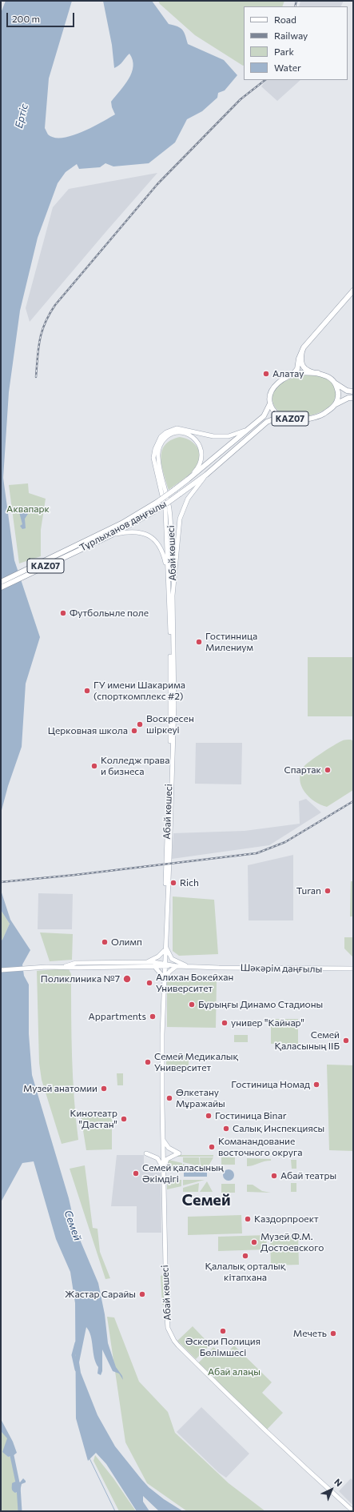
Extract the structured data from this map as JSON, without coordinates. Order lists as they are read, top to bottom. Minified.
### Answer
{"streets":{"highway":["KAZ07","Тұрлыханов даңғылы"],"main road":["Абай көшесі","Шәкәрім даңғылы"]},"crossings":[["KAZ07","Тұрлыханов даңғылы"],["Тұрлыханов даңғылы","Абай көшесі"],["Абай көшесі","Шәкәрім даңғылы"]],"districts":["Семей"],"water":["Ертіс","Семей"],"parks":["Аквапарк","Абай алаңы"],"places":["Алатау","Футбольнле поле","Гостинница Милениум","ГУ имени Шакарима (спорткомплекс #2)","Воскресен шіркеуі","Церковная школа","Колледж права и бизнеса","Спартак","Rich","Turan","Олимп","Поликлиника №7","Алихан Бокейхан Университет","Бұрыңғы Динамо Стадионы","Appartments","универ \"Кайнар\"","Семей Қаласының ІІБ","Семей Медикалық Университет","Гостиница Номад","Музей анатомии","Өлкетану Мұражайы","Гостиница Binar","Кинотеатр \"Дастан\"","Салық Инспекциясы","Команандование восточного округа","Семей қаласының Әкімдігі","Абай театры","Каздорпроект","Музей Ф.М. Достоевского","Қалалық орталық кітапхана","Жастар Сарайы","Әскери Полиция Бөлімшесі","Мечеть"],"legend":["Road","Railway","Park","Water"],"scale_bar":"200 m","north":"top right"}
